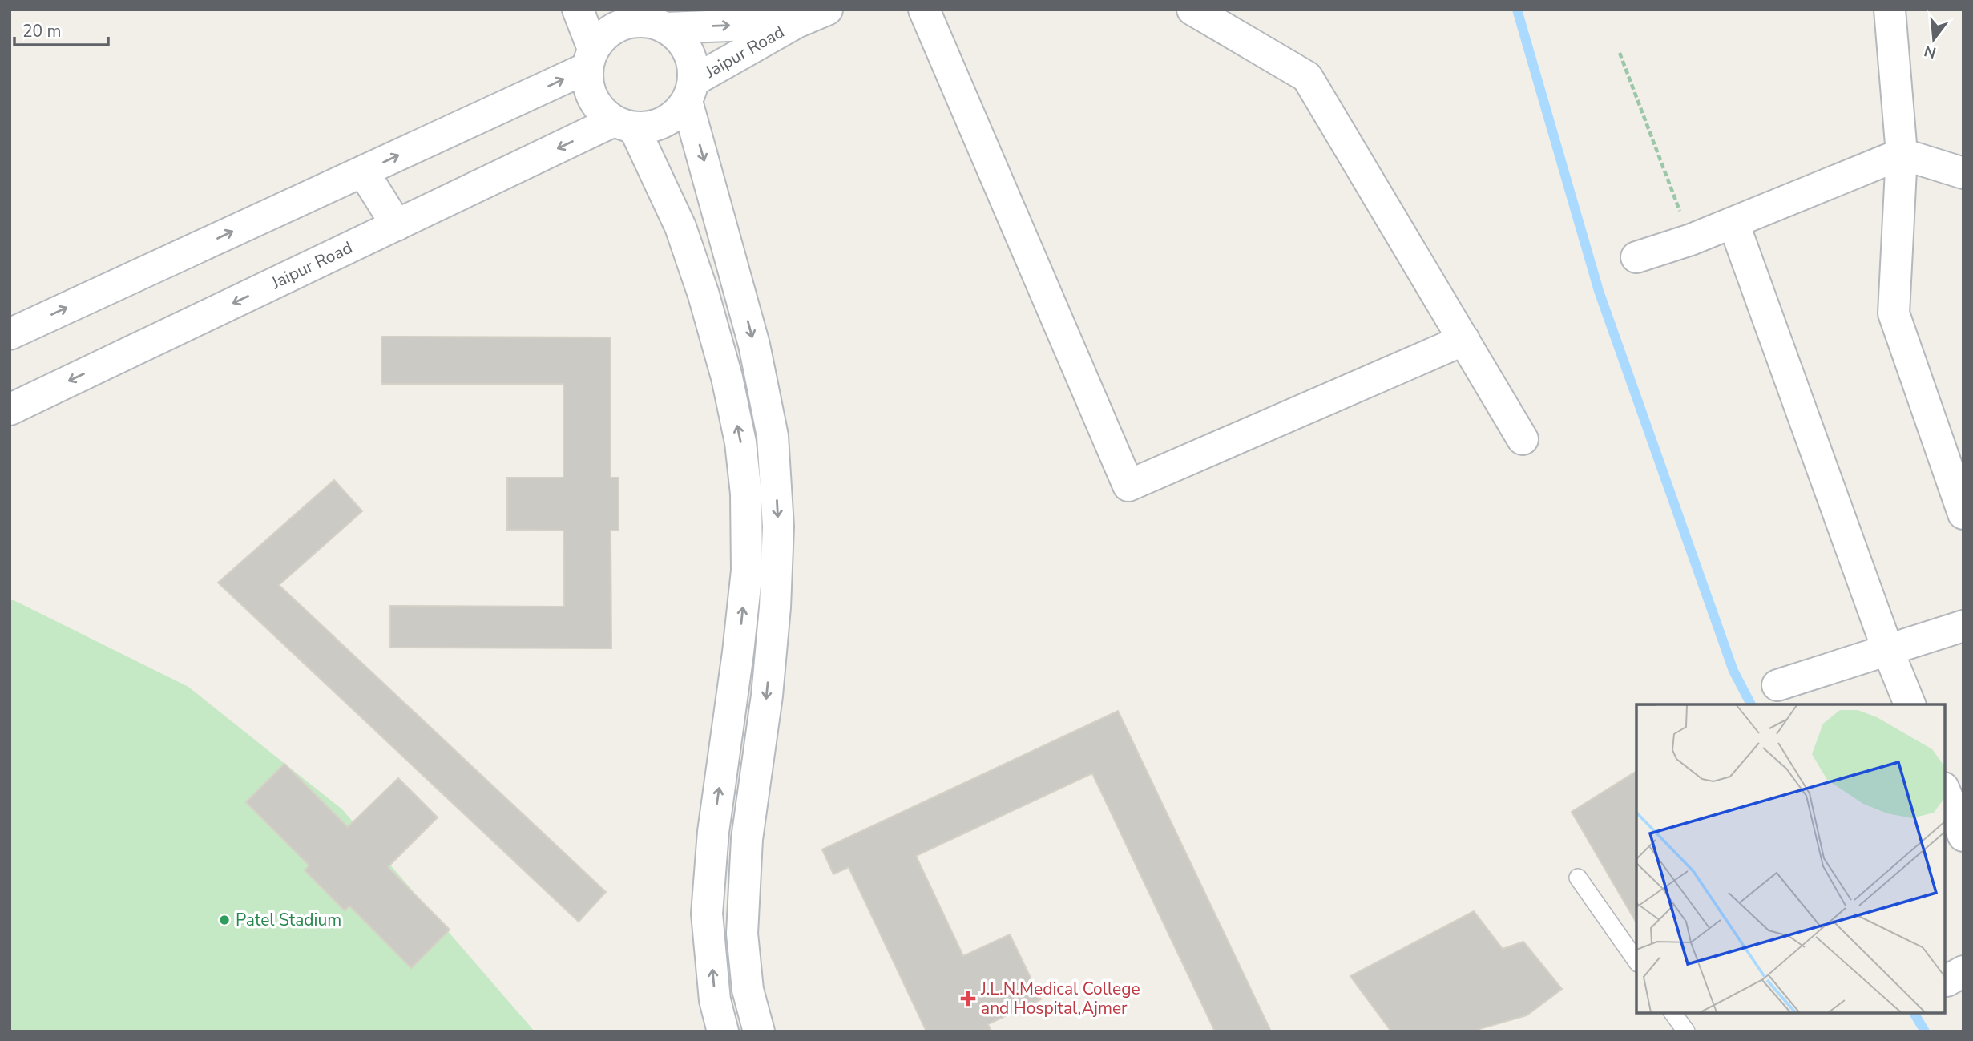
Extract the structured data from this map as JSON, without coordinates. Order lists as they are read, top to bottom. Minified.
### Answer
{"streets":{"street":["Jaipur Road"]},"places":{"other":["Patel Stadium"],"health":["J.L.N.Medical College and Hospital,Ajmer"]},"scale_bar":"20 m","north":"bottom"}
